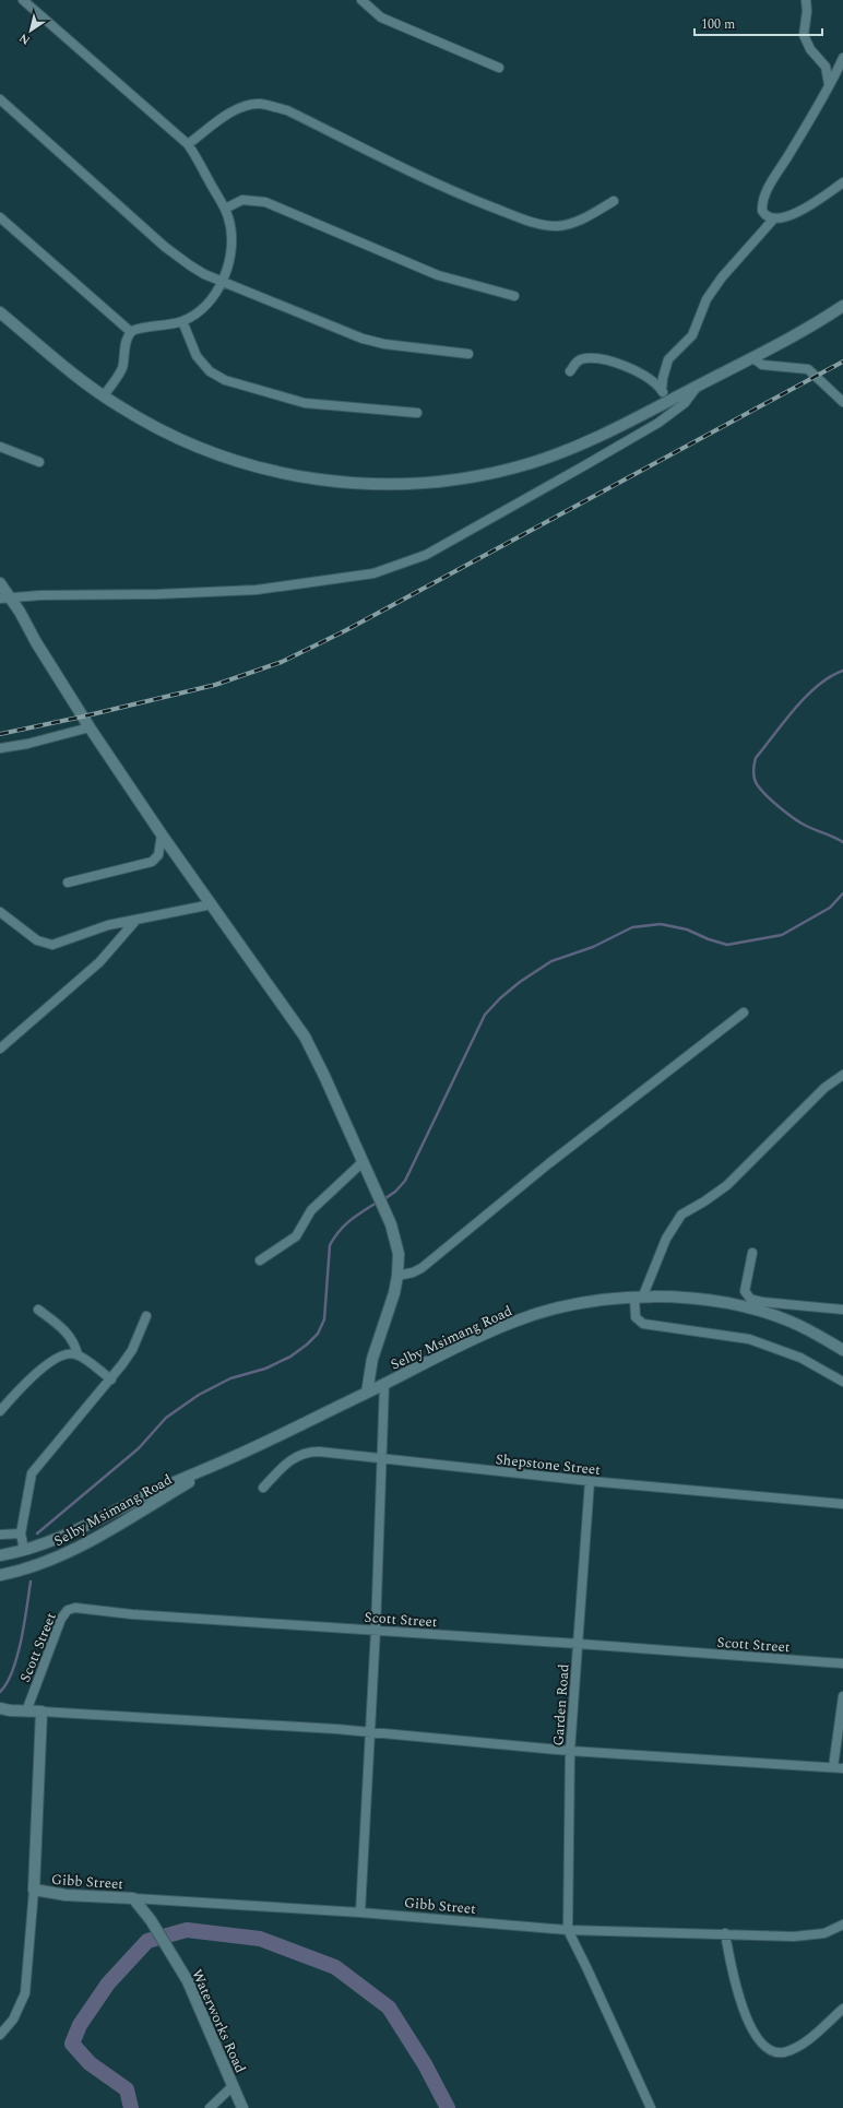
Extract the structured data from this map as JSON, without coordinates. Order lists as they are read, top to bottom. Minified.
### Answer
{"streets":{"street":["Selby Msimang Road","Shepstone Street","Scott Street","Garden Road","Gibb Street","Waterworks Road"]},"crossings":[["Shepstone Street","Garden Road"],["Scott Street","Garden Road"],["Garden Road","Gibb Street"],["Gibb Street","Waterworks Road"]],"scale_bar":"100 m","north":"bottom left"}
